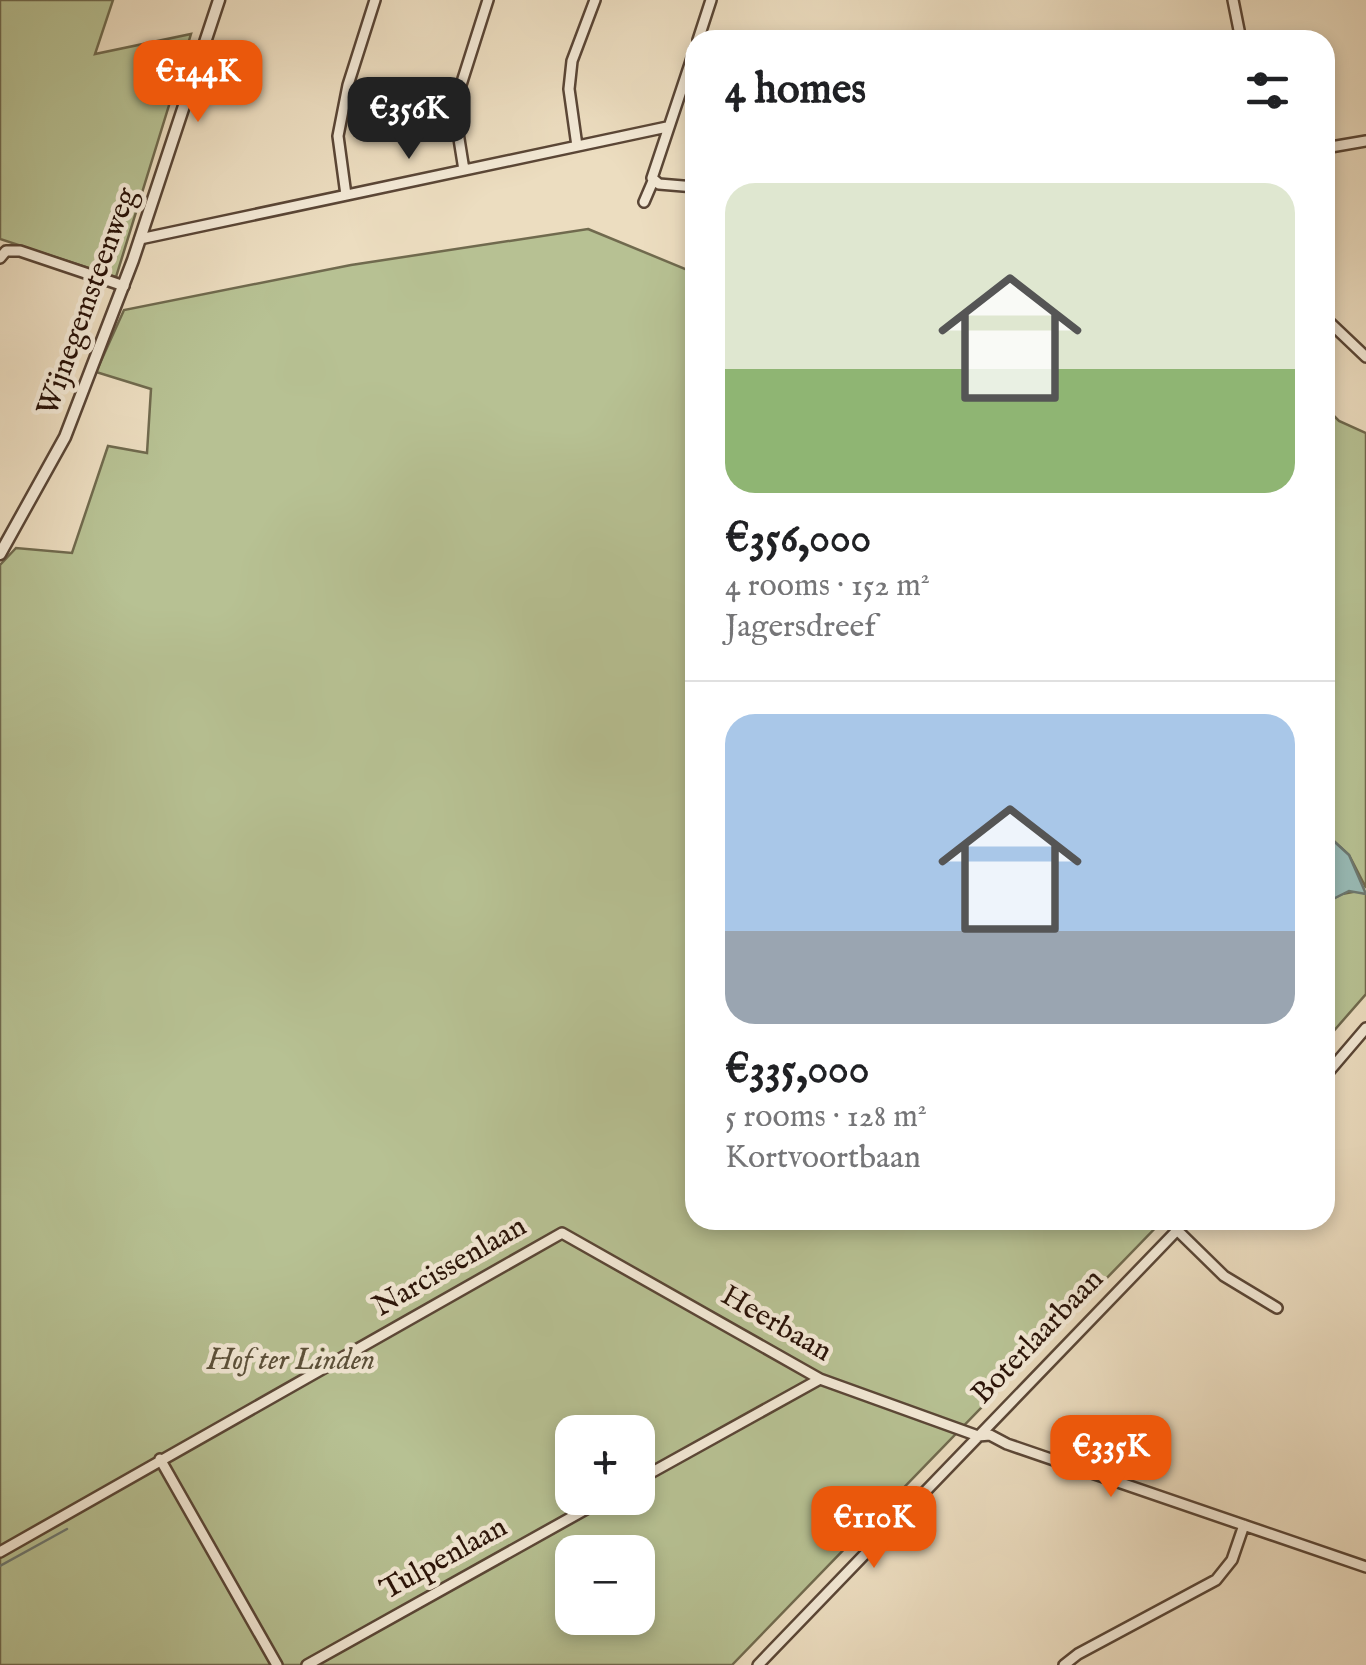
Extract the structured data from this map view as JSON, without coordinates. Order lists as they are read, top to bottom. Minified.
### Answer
{"streets":{"street":["Wijnegemsteenweg","Narcissenlaan","Heerbaan","Boterlaarbaan","Tulpenlaan"]},"crossings":[["Narcissenlaan","Heerbaan"],["Heerbaan","Boterlaarbaan"]],"parks":["Hof ter Linden"],"page":{"heading":"4 homes","price":["€144K","€356K","€335K","€110K"],"list":[{"name":"€356,000","note":"4 rooms · 152 m² · Jagersdreef"},{"name":"€335,000","note":"5 rooms · 128 m² · Kortvoortbaan"}],"map_buttons":["+","−"]}}
